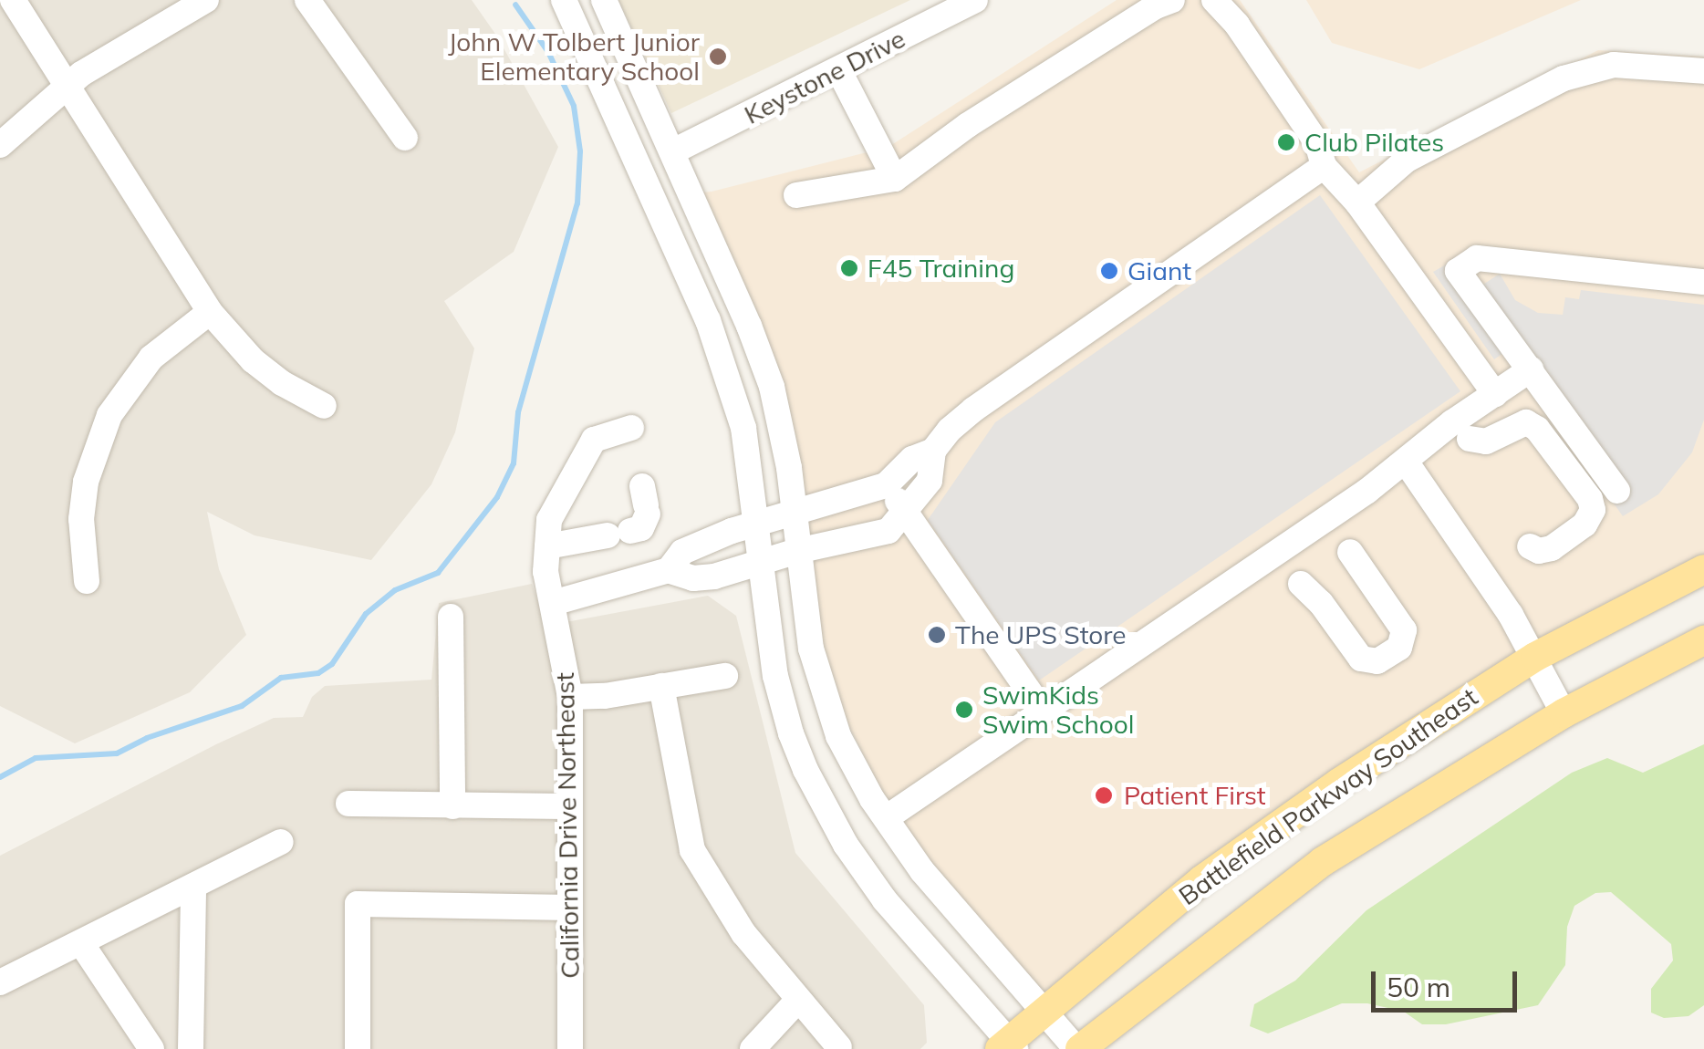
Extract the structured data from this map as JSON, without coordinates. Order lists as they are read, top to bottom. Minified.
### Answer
{"streets":{"main road":["Battlefield Parkway Southeast"],"street":["Keystone Drive","California Drive Northeast"]},"places":["John W Tolbert Junior Elementary School","Club Pilates","F45 Training","Giant","The UPS Store","SwimKids Swim School","Patient First"],"scale_bar":"50 m"}
